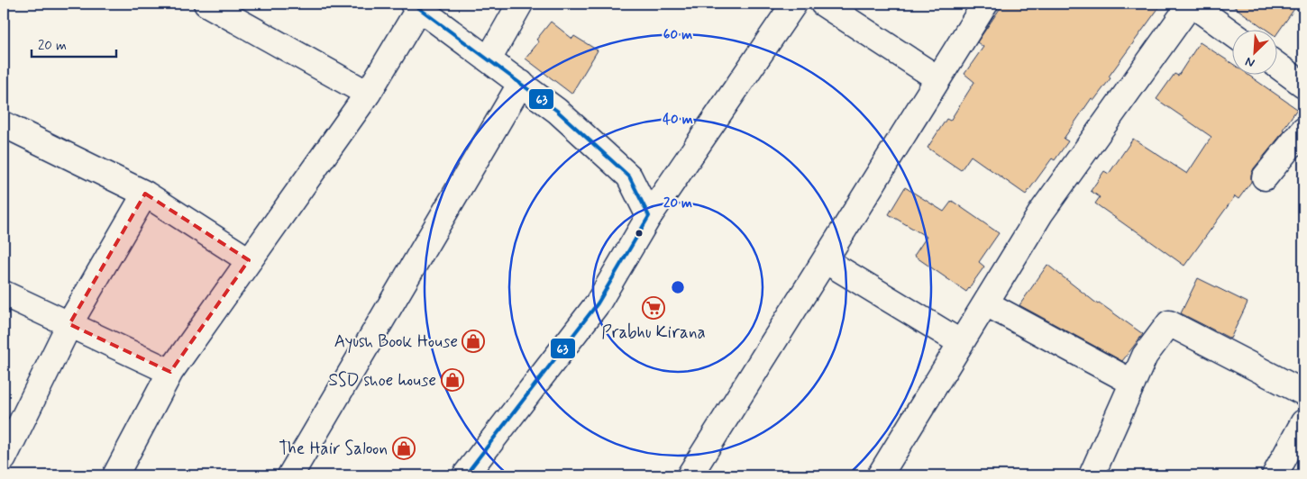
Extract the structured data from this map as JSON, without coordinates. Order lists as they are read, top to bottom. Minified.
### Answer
{"places":{"supermarket":["Prabhu Kirana"],"shop":["Ayush Book House","SSD shoe house","The Hair Saloon"]},"lines":["transit line 63"],"scale_bar":"20 m","north":"bottom left","rings":["60 m","40 m","20 m"]}
